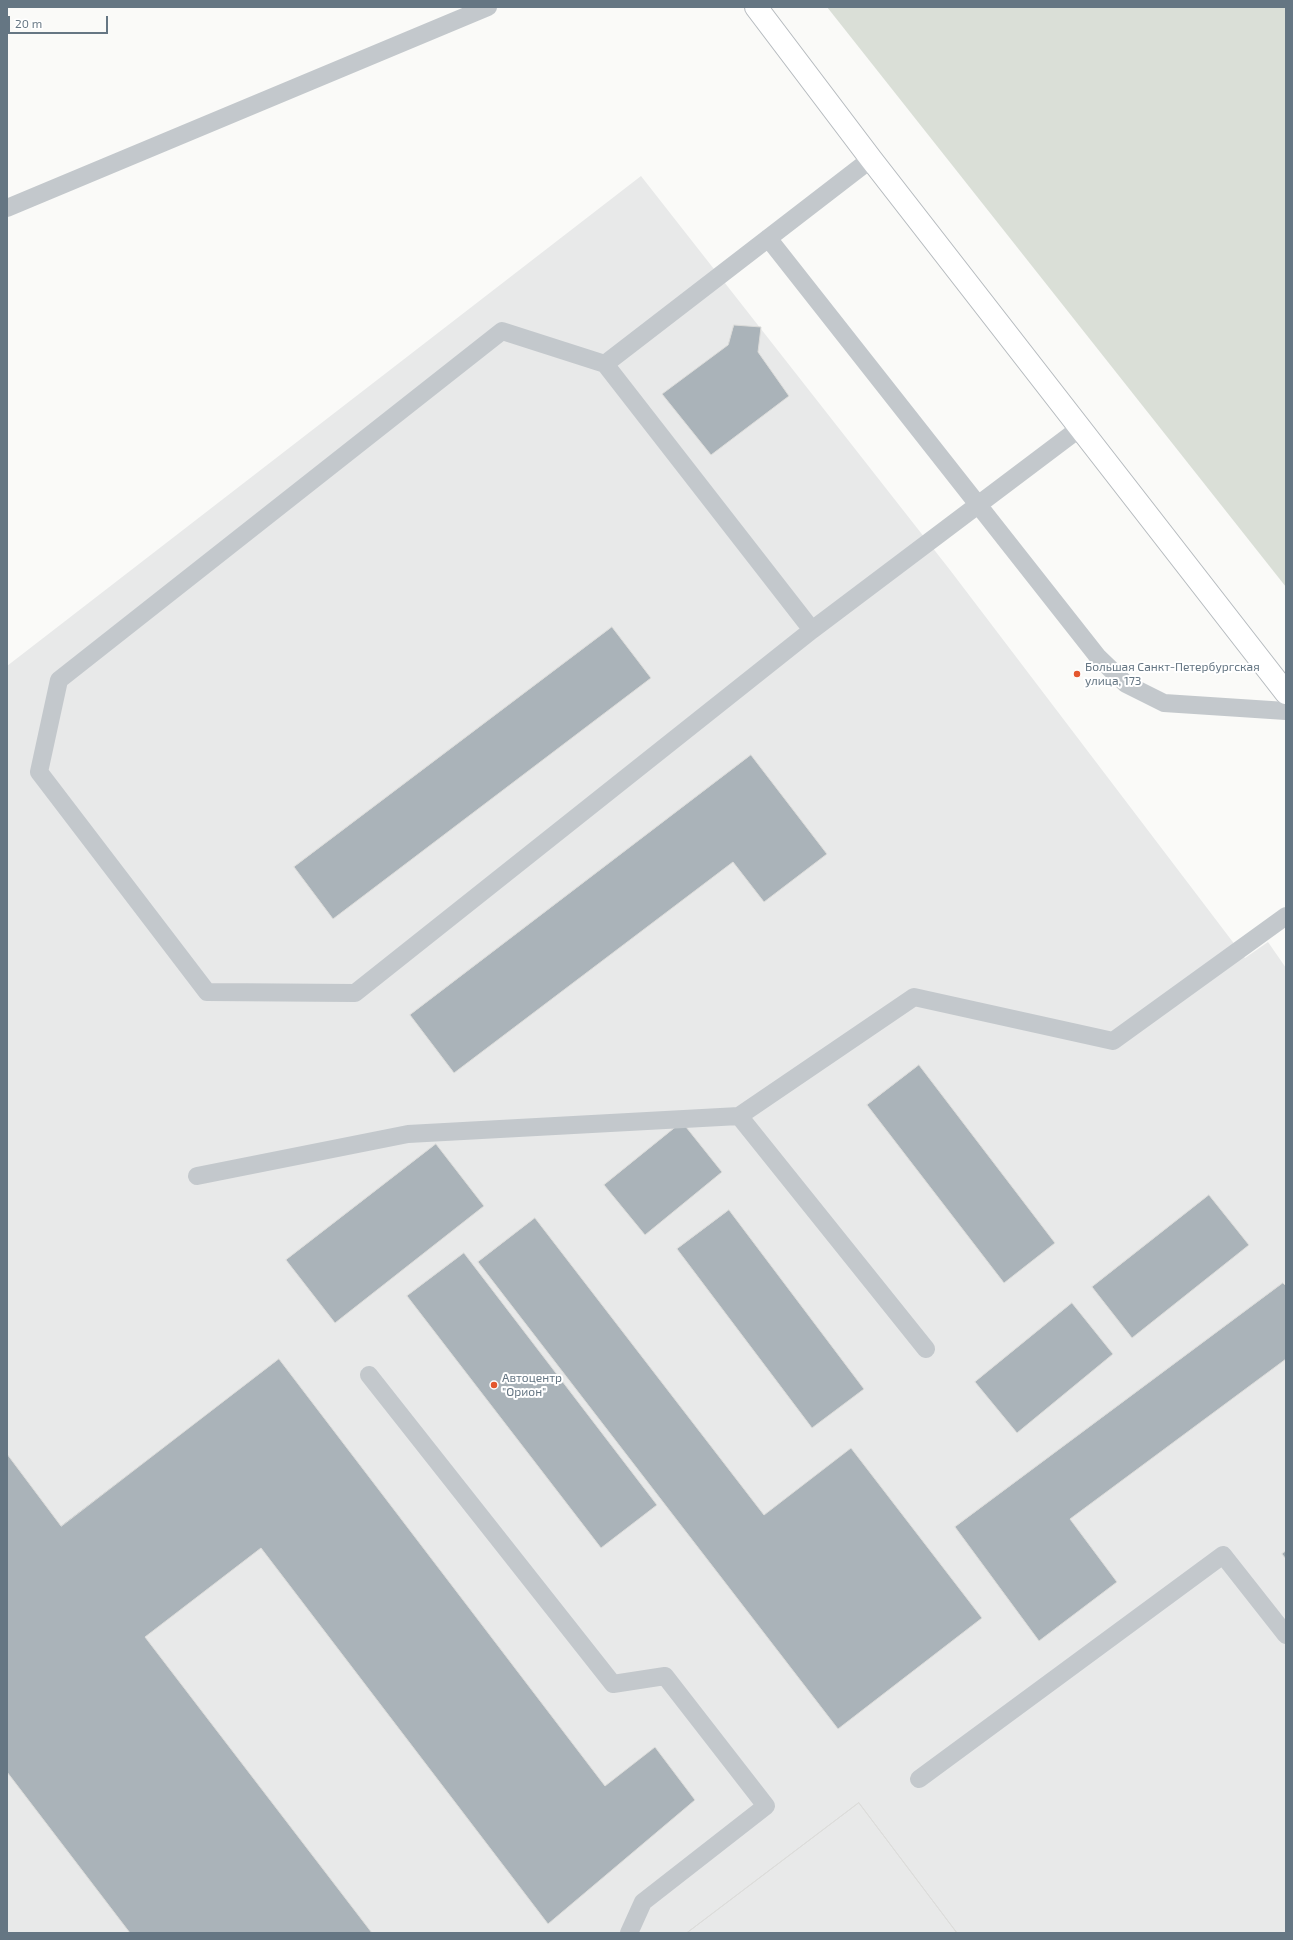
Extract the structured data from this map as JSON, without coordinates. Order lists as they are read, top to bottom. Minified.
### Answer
{"places":["Большая Санкт-Петербургская улица, 173","Автоцентр \"Орион\""],"scale_bar":"20 m"}
